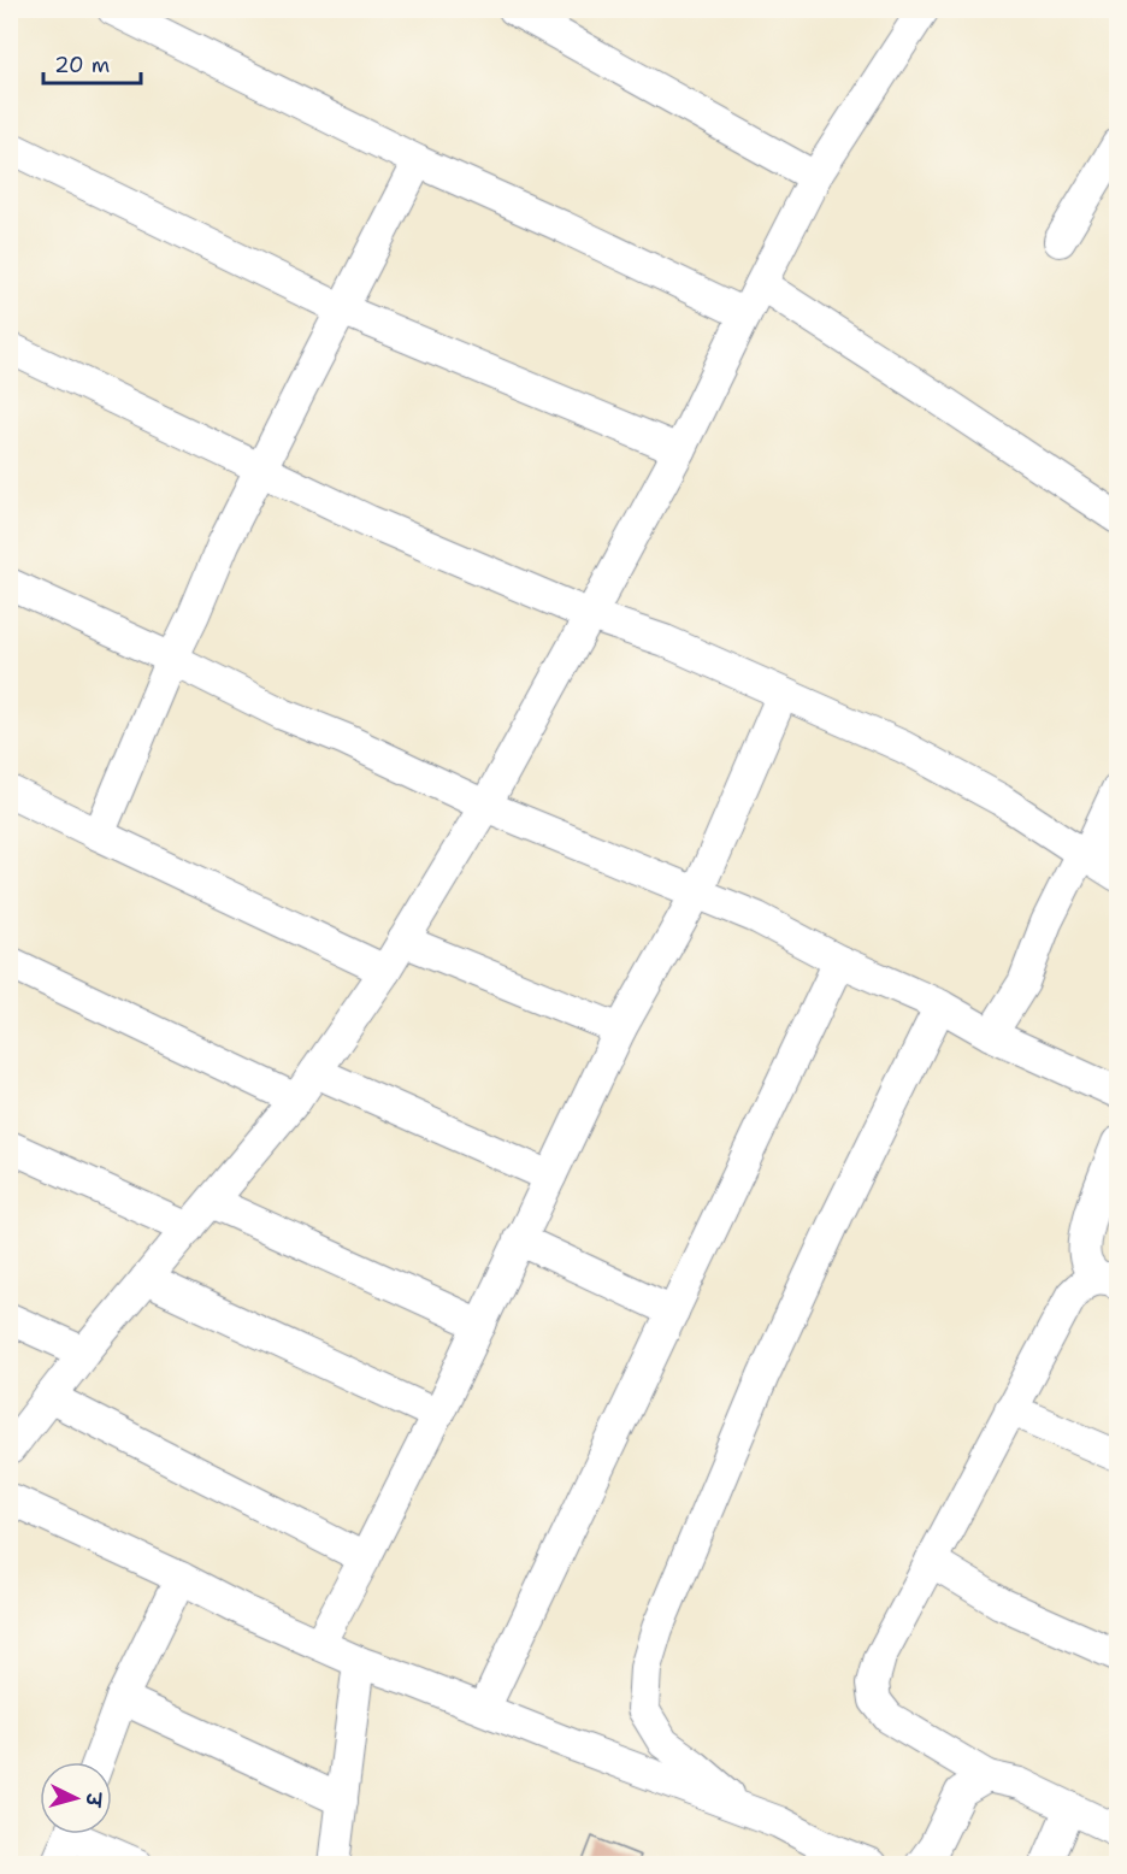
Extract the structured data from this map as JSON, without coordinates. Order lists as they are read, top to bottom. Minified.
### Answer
{"scale_bar":"20 m","north":"right"}
